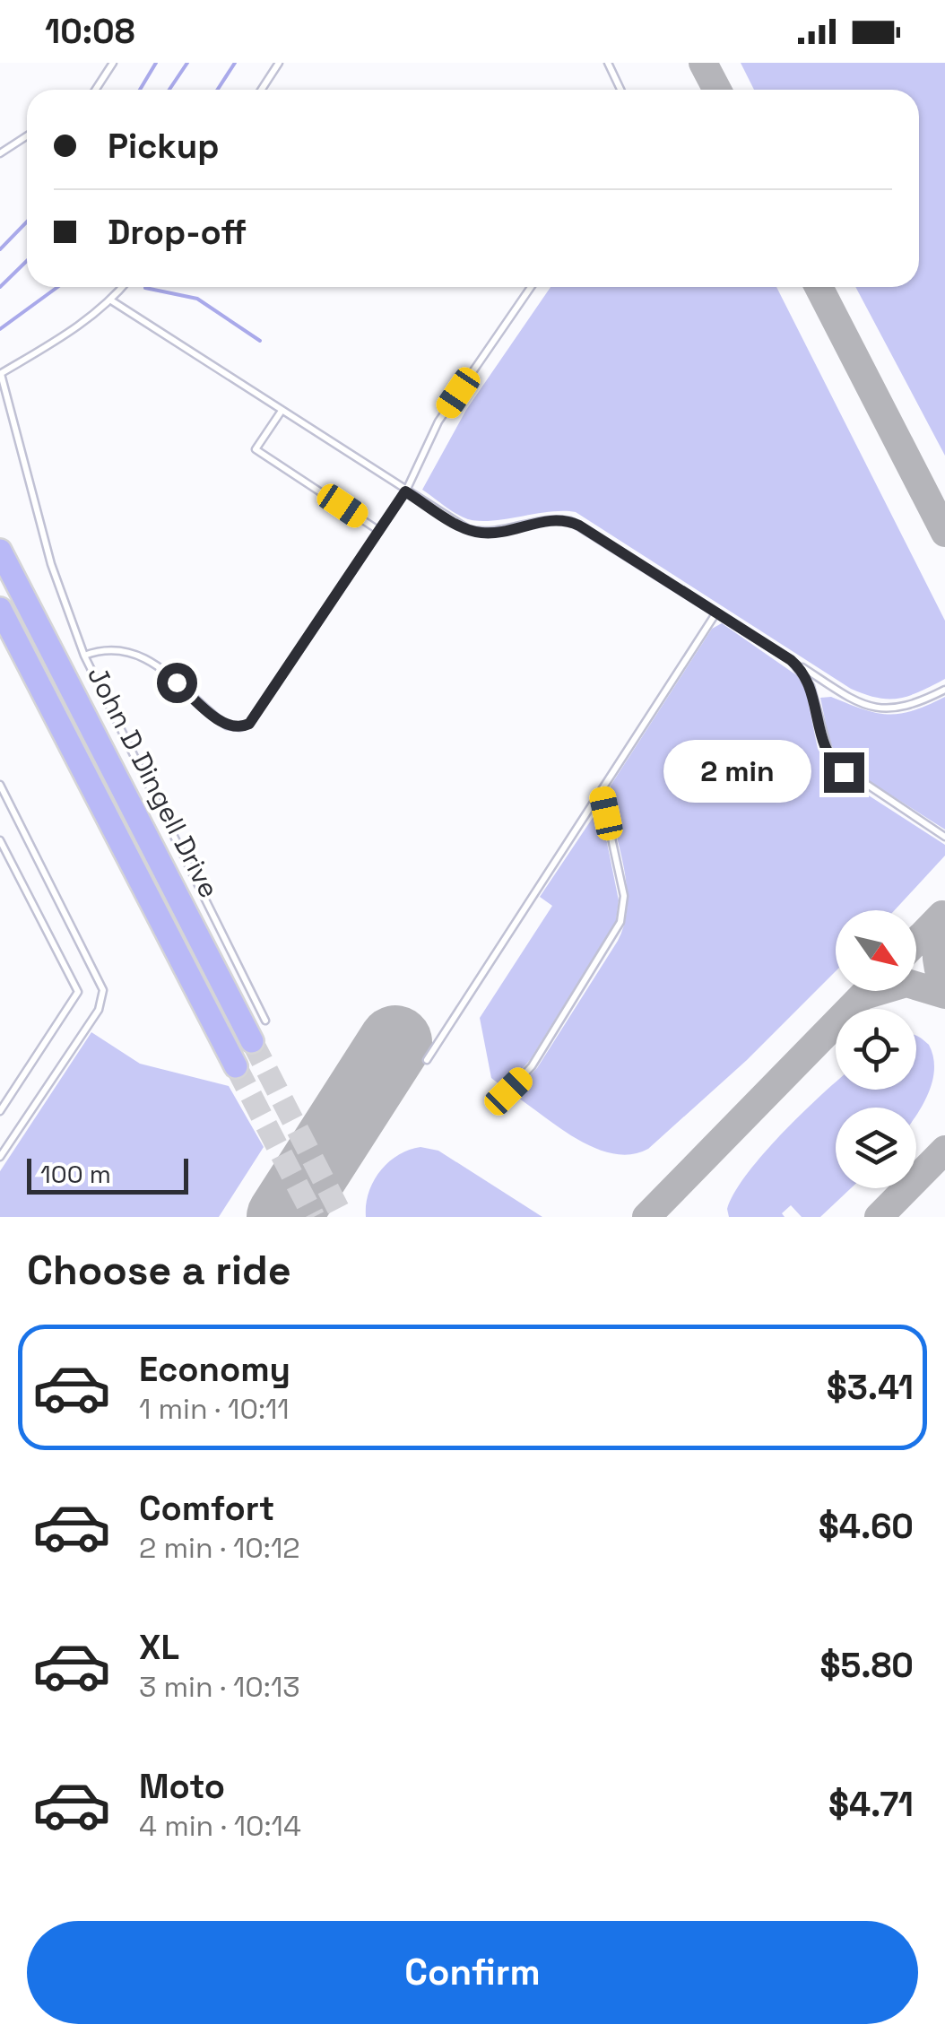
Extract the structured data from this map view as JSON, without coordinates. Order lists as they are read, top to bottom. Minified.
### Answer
{"streets":{"highway":["John D Dingell Drive"]},"scale_bar":"100 m","north":"bottom right","page":{"status":"10:08","banner":["Pickup","Drop-off"],"bubble":"2 min","scale":"100 m","heading":"Choose a ride","list":[{"name":"Economy","note":"1 min · 10:11","value":"$3.41"},{"name":"Comfort","note":"2 min · 10:12","value":"$4.60"},{"name":"XL","note":"3 min · 10:13","value":"$5.80"},{"name":"Moto","note":"4 min · 10:14","value":"$4.71"}],"buttons":"Confirm"}}
